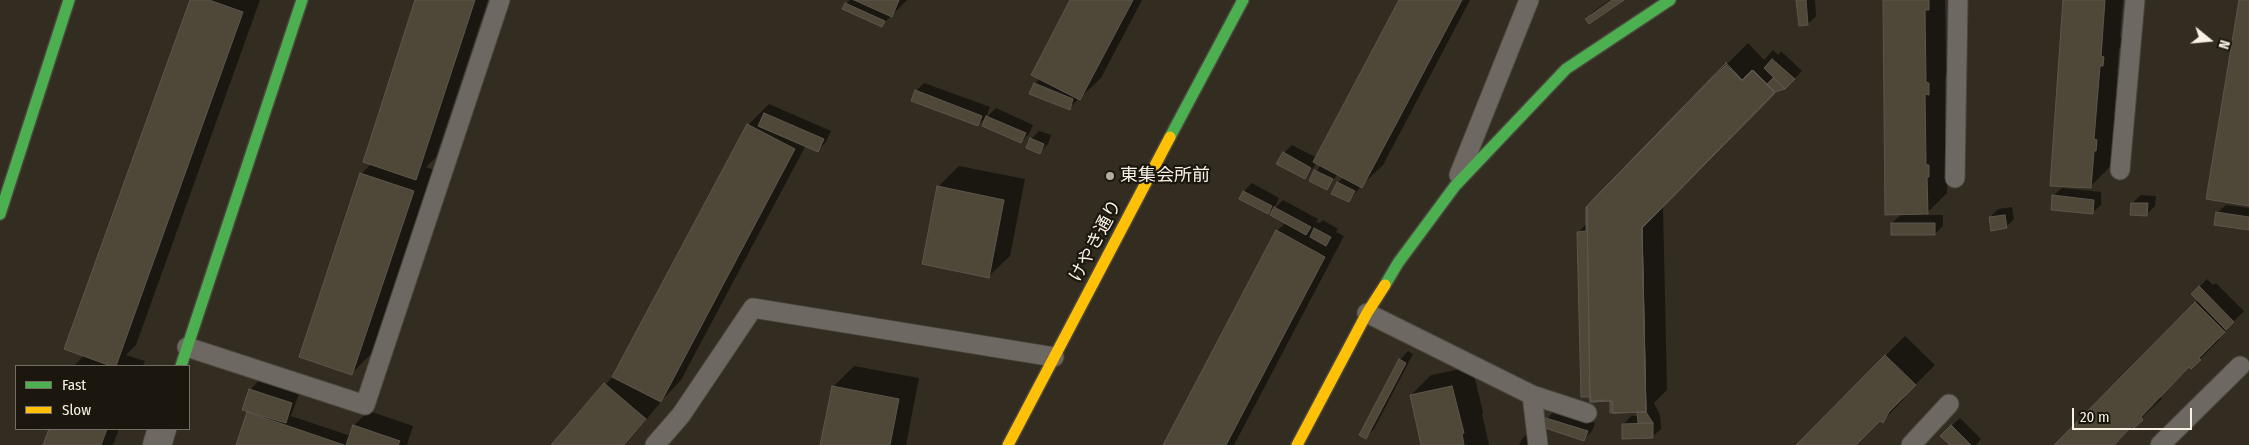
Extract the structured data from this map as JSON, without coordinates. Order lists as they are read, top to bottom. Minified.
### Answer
{"streets":{"street":["けやき通り"]},"places":["東集会所前"],"legend":["Fast","Slow"],"scale_bar":"20 m","north":"right"}
